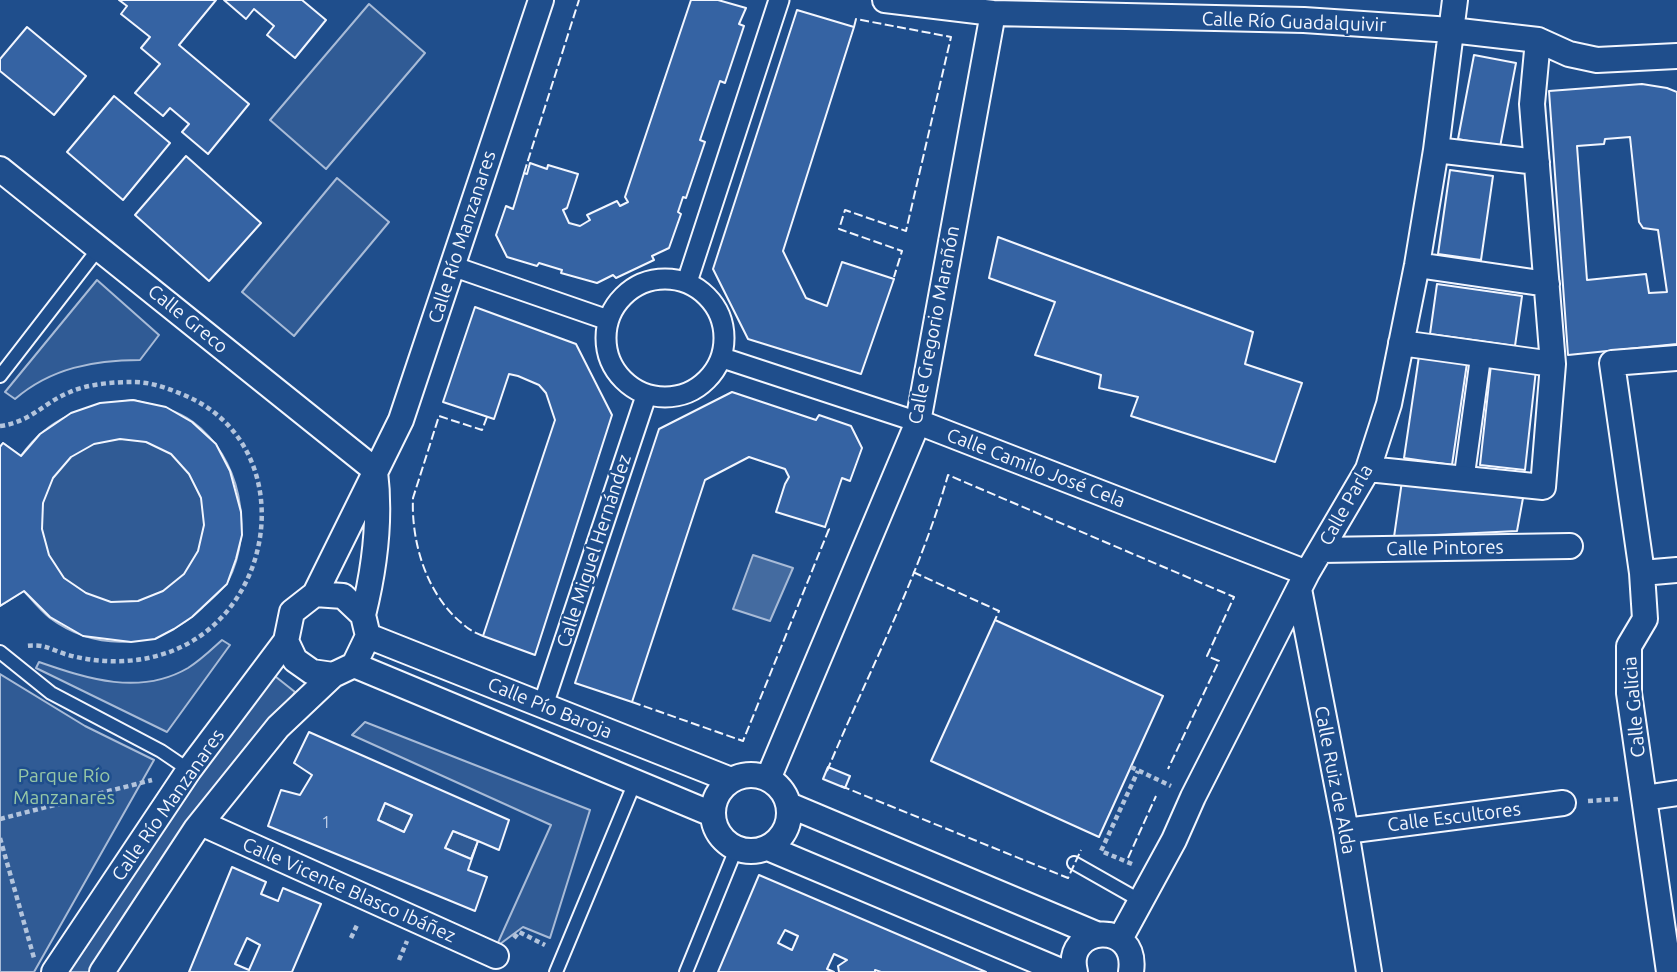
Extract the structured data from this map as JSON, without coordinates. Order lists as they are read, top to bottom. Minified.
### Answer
{"streets":{"street":["Calle Río Guadalquivir","Calle Río Manzanares","Calle Greco","Calle Gregorio Marañón","Calle Camilo José Cela","Calle Parla","Calle Pintores","Calle Miguel Hernández","Calle Galicia","Calle Pío Baroja","Calle Ruiz de Alda","Calle Escultores","Calle Vicente Blasco Ibáñez"]},"crossings":[["Calle Río Guadalquivir","Calle Gregorio Marañón"],["Calle Río Guadalquivir","Calle Parla"],["Calle Río Manzanares","Calle Greco"],["Calle Río Manzanares","Calle Pío Baroja"],["Calle Río Manzanares","Calle Vicente Blasco Ibáñez"],["Calle Gregorio Marañón","Calle Camilo José Cela"],["Calle Gregorio Marañón","Calle Pío Baroja"],["Calle Camilo José Cela","Calle Parla"],["Calle Camilo José Cela","Calle Miguel Hernández"],["Calle Camilo José Cela","Calle Ruiz de Alda"],["Calle Parla","Calle Pintores"],["Calle Parla","Calle Ruiz de Alda"],["Calle Miguel Hernández","Calle Pío Baroja"],["Calle Ruiz de Alda","Calle Escultores"]],"parks":["Parque Río Manzanares"],"house_numbers":["1"]}
